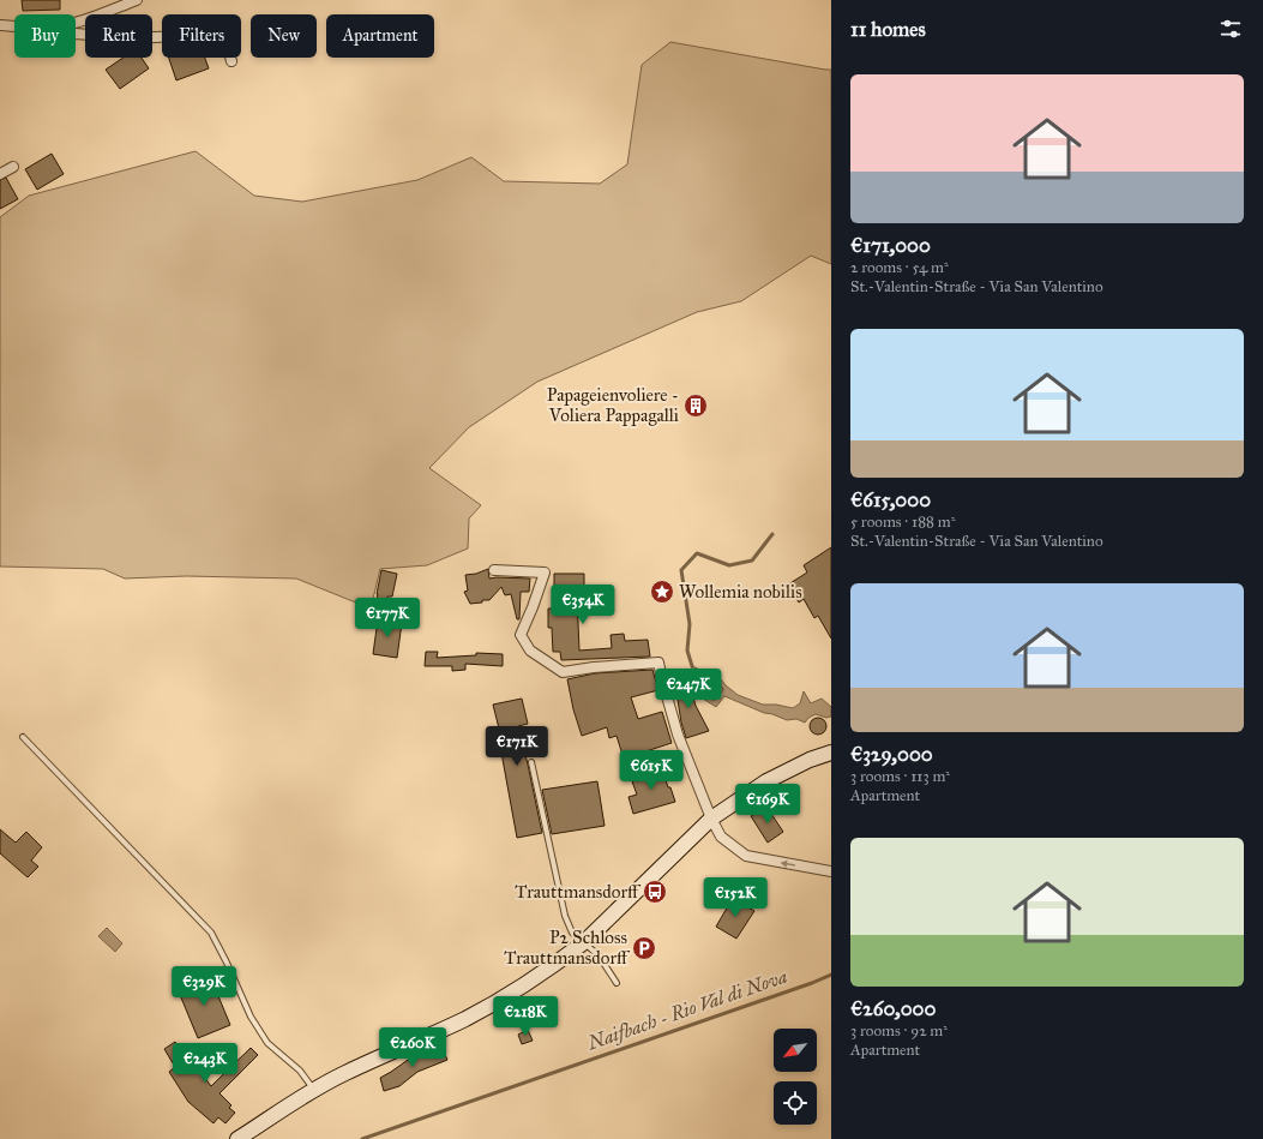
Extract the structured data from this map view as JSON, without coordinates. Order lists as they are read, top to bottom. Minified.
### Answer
{"water":["Naifbach - Rio Val di Nova"],"places":{"building":["Papageienvoliere - Voliera Pappagalli"],"place":["Wollemia nobilis"],"bus stop":["Trauttmansdorff"],"parking":["P2 Schloss Trauttmansdorff"]},"north":"bottom left","page":{"heading":"11 homes","chip":["Buy","Rent","Filters","New","Apartment"],"list":[{"name":"€171,000","note":"2 rooms · 54 m² · St.-Valentin-Straße - Via San Valentino"},{"name":"€615,000","note":"5 rooms · 188 m² · St.-Valentin-Straße - Via San Valentino"},{"name":"€329,000","note":"3 rooms · 113 m² · Apartment"},{"name":"€260,000","note":"3 rooms · 92 m² · Apartment"}],"price":["€354K","€177K","€247K","€171K","€615K","€169K","€152K","€329K","€218K","€260K","€243K"]}}
